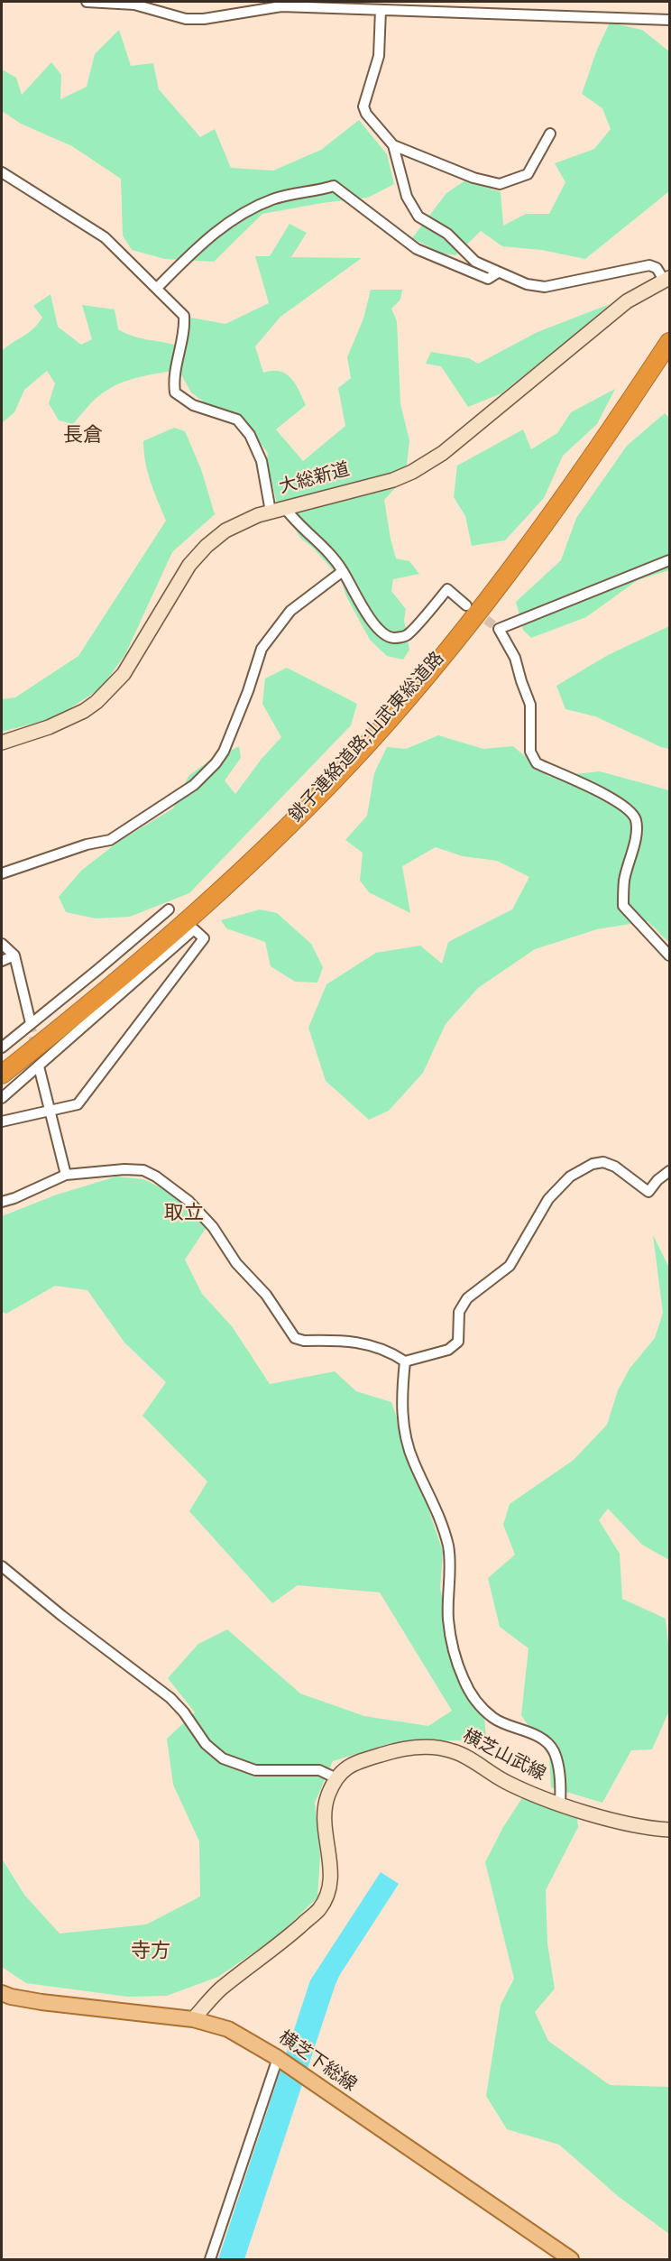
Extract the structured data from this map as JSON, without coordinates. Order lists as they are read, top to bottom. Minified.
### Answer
{"streets":{"highway":["銚子連絡道路;山武東総道路"],"main road":["横芝下総線"],"street":["大総新道","横芝山武線"]},"districts":["長倉","取立","寺方"]}
